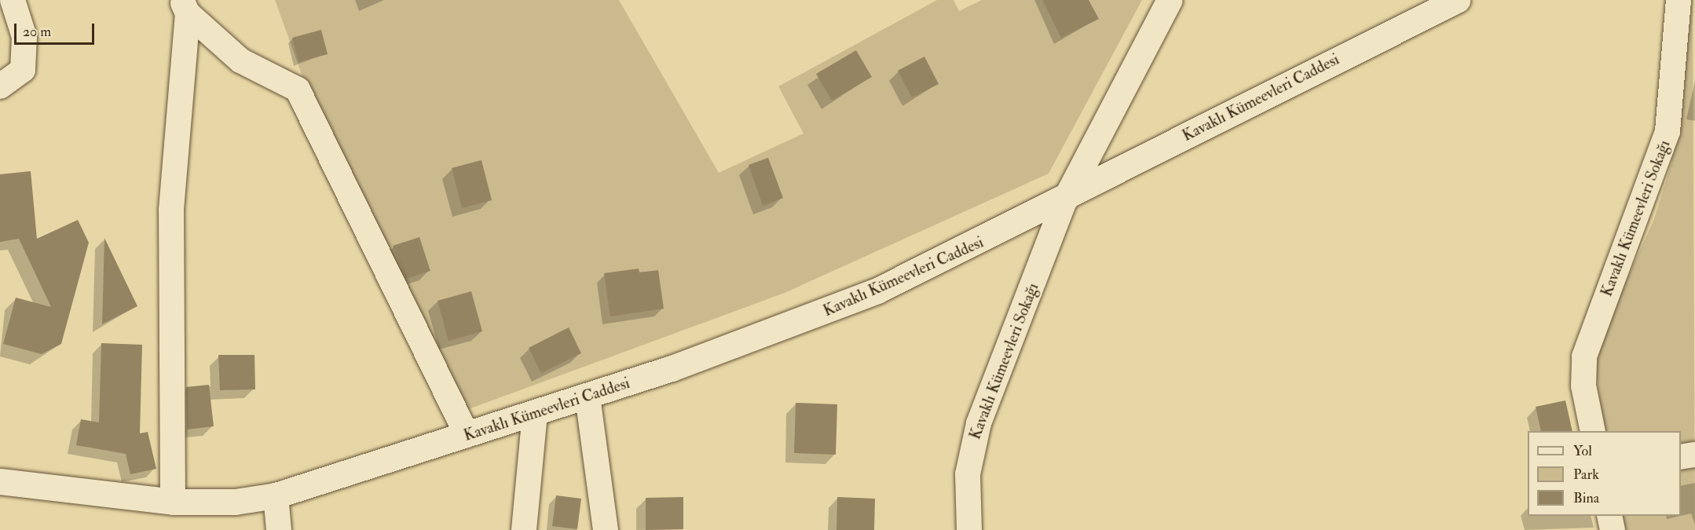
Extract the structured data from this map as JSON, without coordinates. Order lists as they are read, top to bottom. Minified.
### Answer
{"streets":{"street":["Kavaklı Kümeevleri Caddesi","Kavaklı Kümeevleri Sokağı"]},"crossings":[["Kavaklı Kümeevleri Caddesi","Kavaklı Kümeevleri Sokağı"]],"legend":["Yol","Park","Bina"],"scale_bar":"20 m"}
